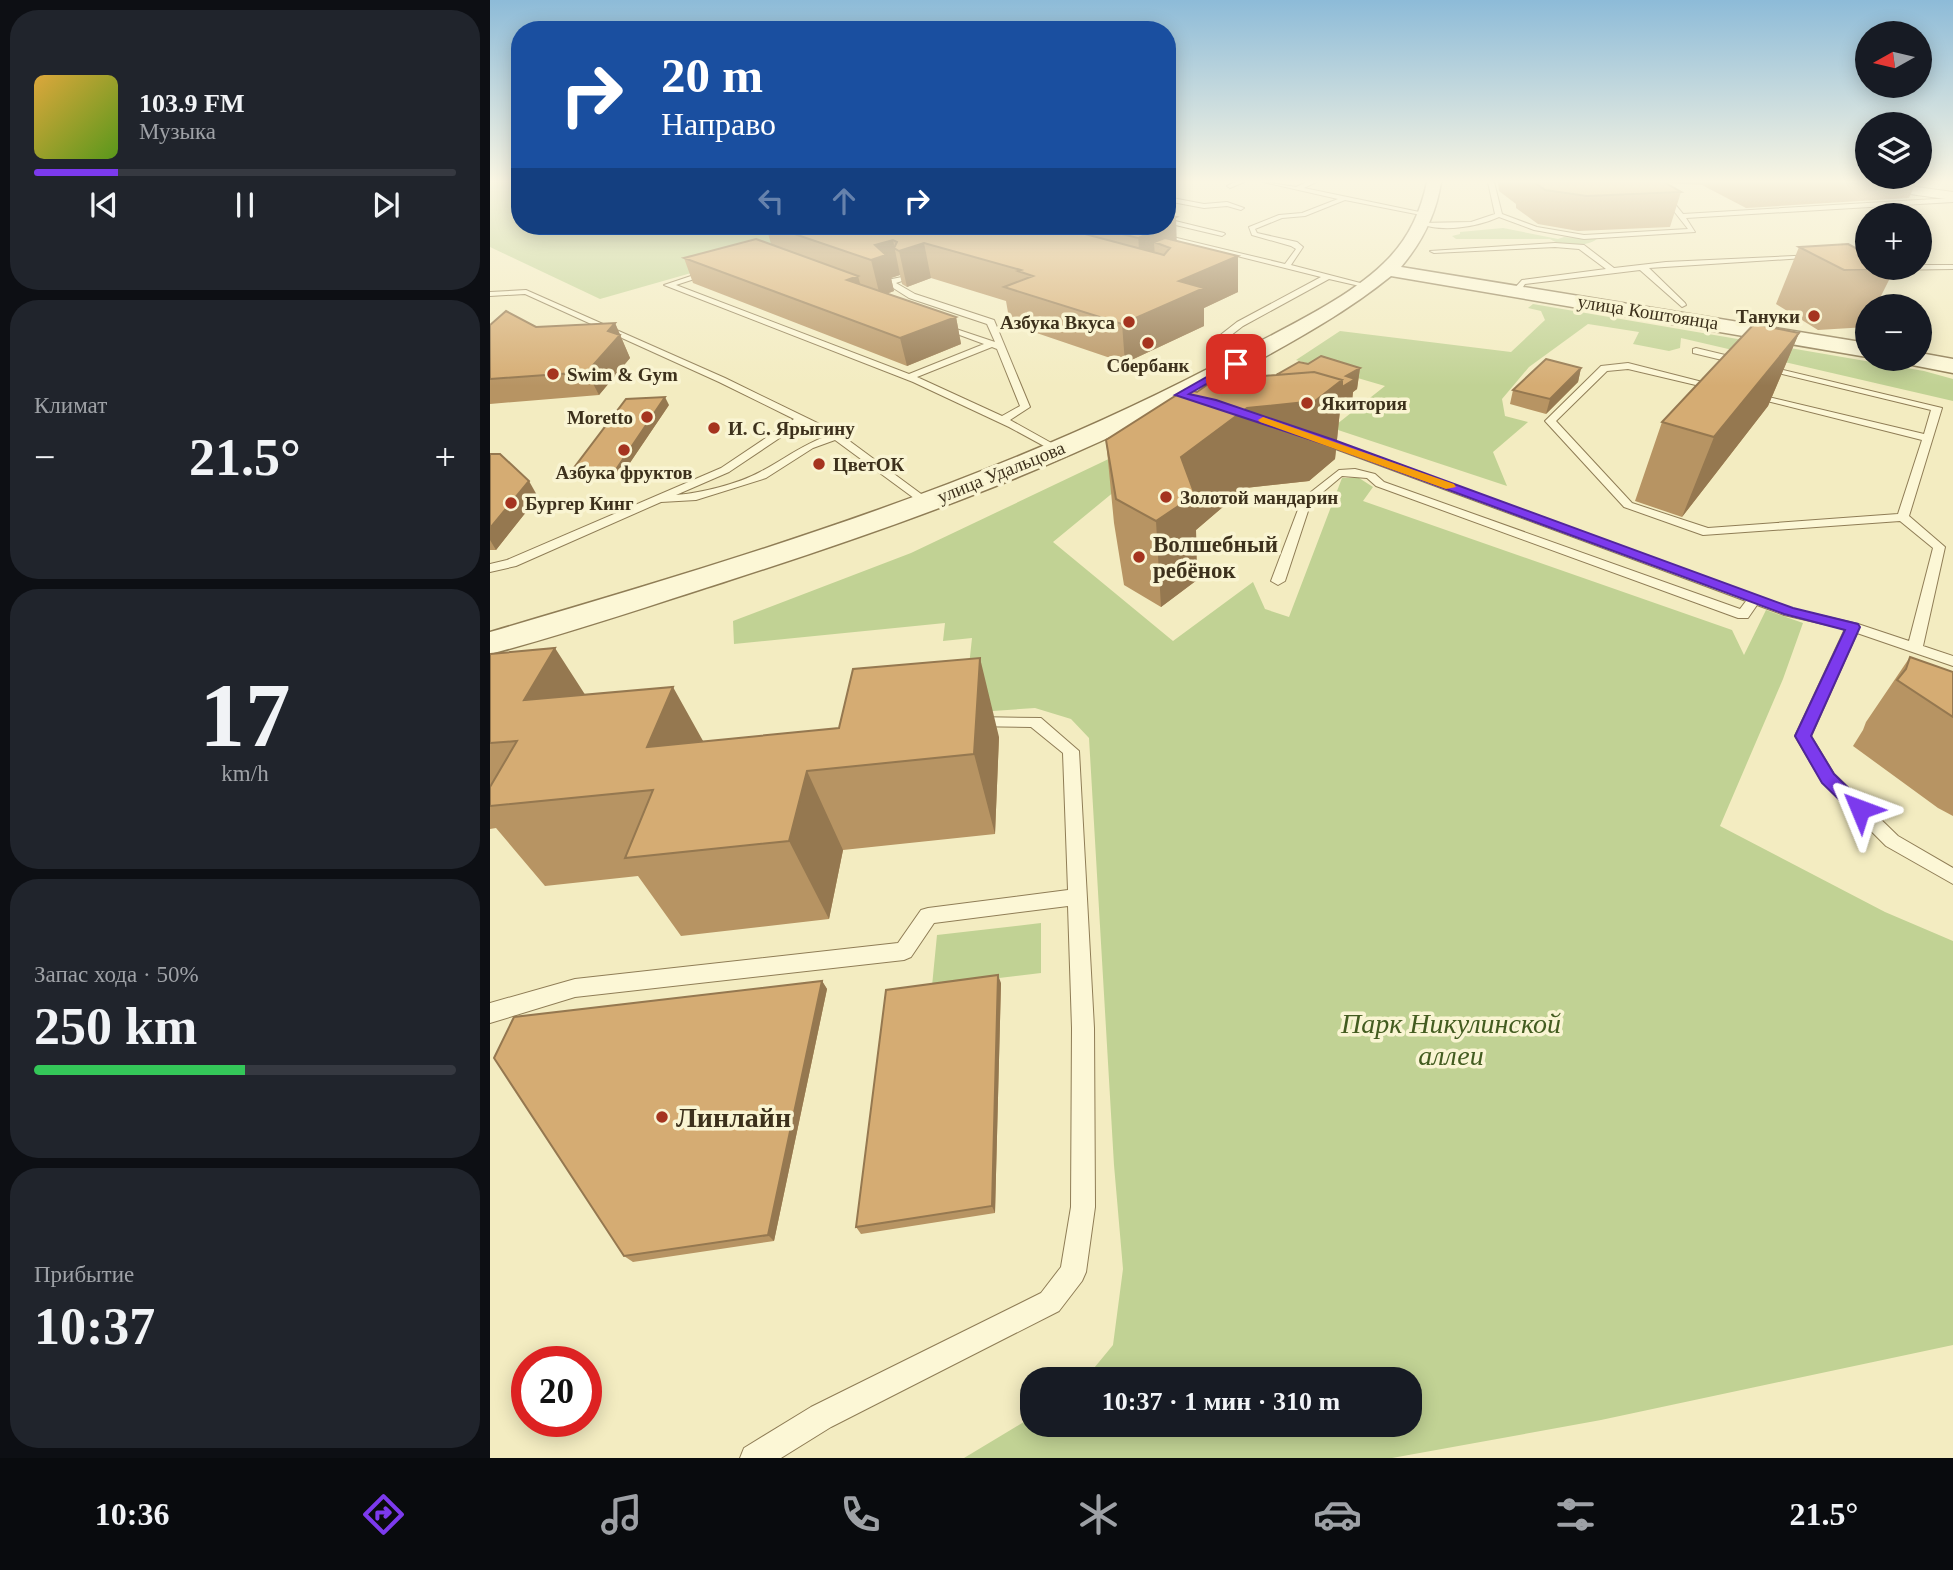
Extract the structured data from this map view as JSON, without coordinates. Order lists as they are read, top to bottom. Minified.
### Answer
{"streets":{"street":["улица Коштоянца","улица Удальцова"]},"crossings":[["улица Коштоянца","улица Удальцова"]],"parks":["Парк Никулинской аллеи"],"places":["Тануки","Азбука Вкуса","Сбербанк","Swim & Gym","Якитория","Moretto","И. С. Ярыгину","Азбука фруктов","ЦветОК","Золотой мандарин","Бургер Кинг","Волшебный ребёнок","Линлайн"],"north":"left","page":{"map_buttons":["+","−"],"turn":["20 m","Направо"],"song":["103.9 FM","Музыка"],"tile":["Климат",["17","km/h"],["Запас хода · 50%","250 km"],["Прибытие","10:37"]],"heat":["−","21.5°","+"],"limit":"20","trip":"10:37 · 1 мин · 310 m","tabs":["10:36","21.5°"]}}
